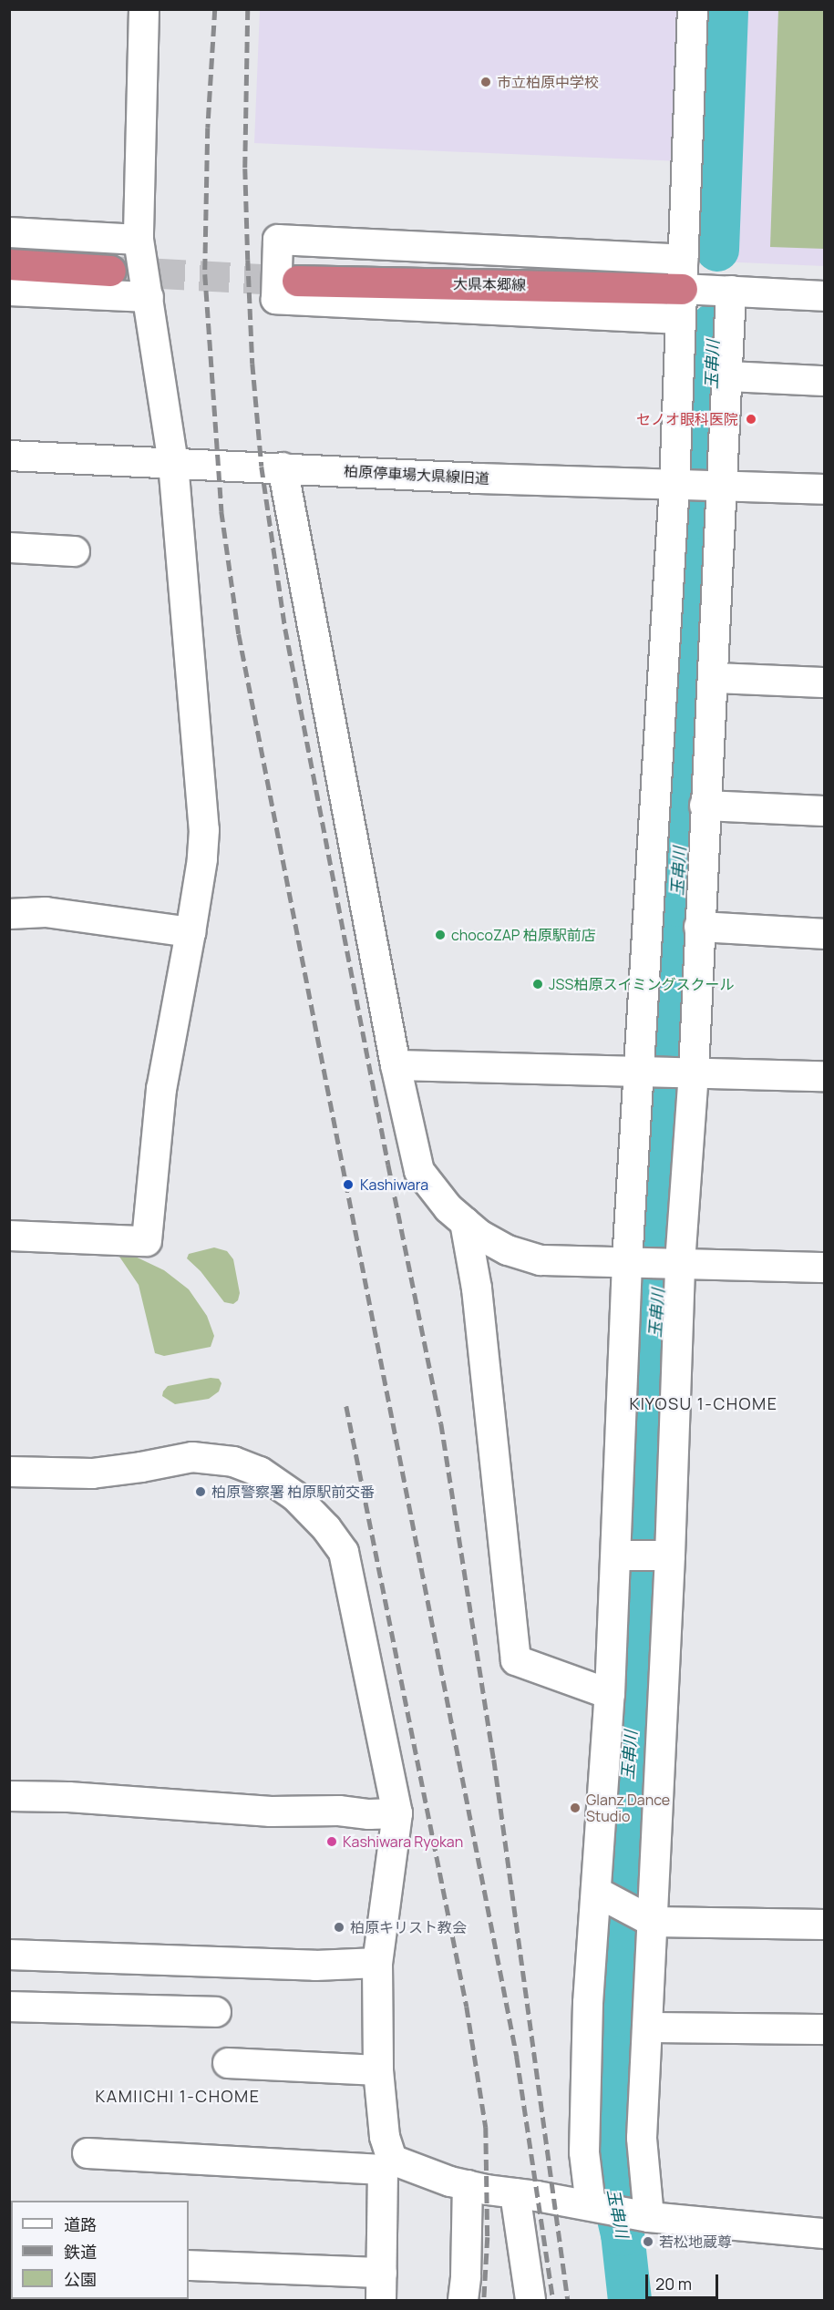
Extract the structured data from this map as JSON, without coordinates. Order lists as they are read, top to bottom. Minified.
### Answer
{"streets":{"highway":["大県本郷線"],"street":["柏原停車場大県線旧道"]},"districts":["KIYOSU 1-CHOME","KAMIICHI 1-CHOME"],"water":["玉串川"],"places":["市立柏原中学校","セノオ眼科医院","chocoZAP 柏原駅前店","JSS柏原スイミングスクール","Kashiwara","柏原警察署 柏原駅前交番","Glanz Dance Studio","Kashiwara Ryokan","柏原キリスト教会","若松地蔵尊"],"legend":["道路","鉄道","公園"],"scale_bar":"20 m"}
